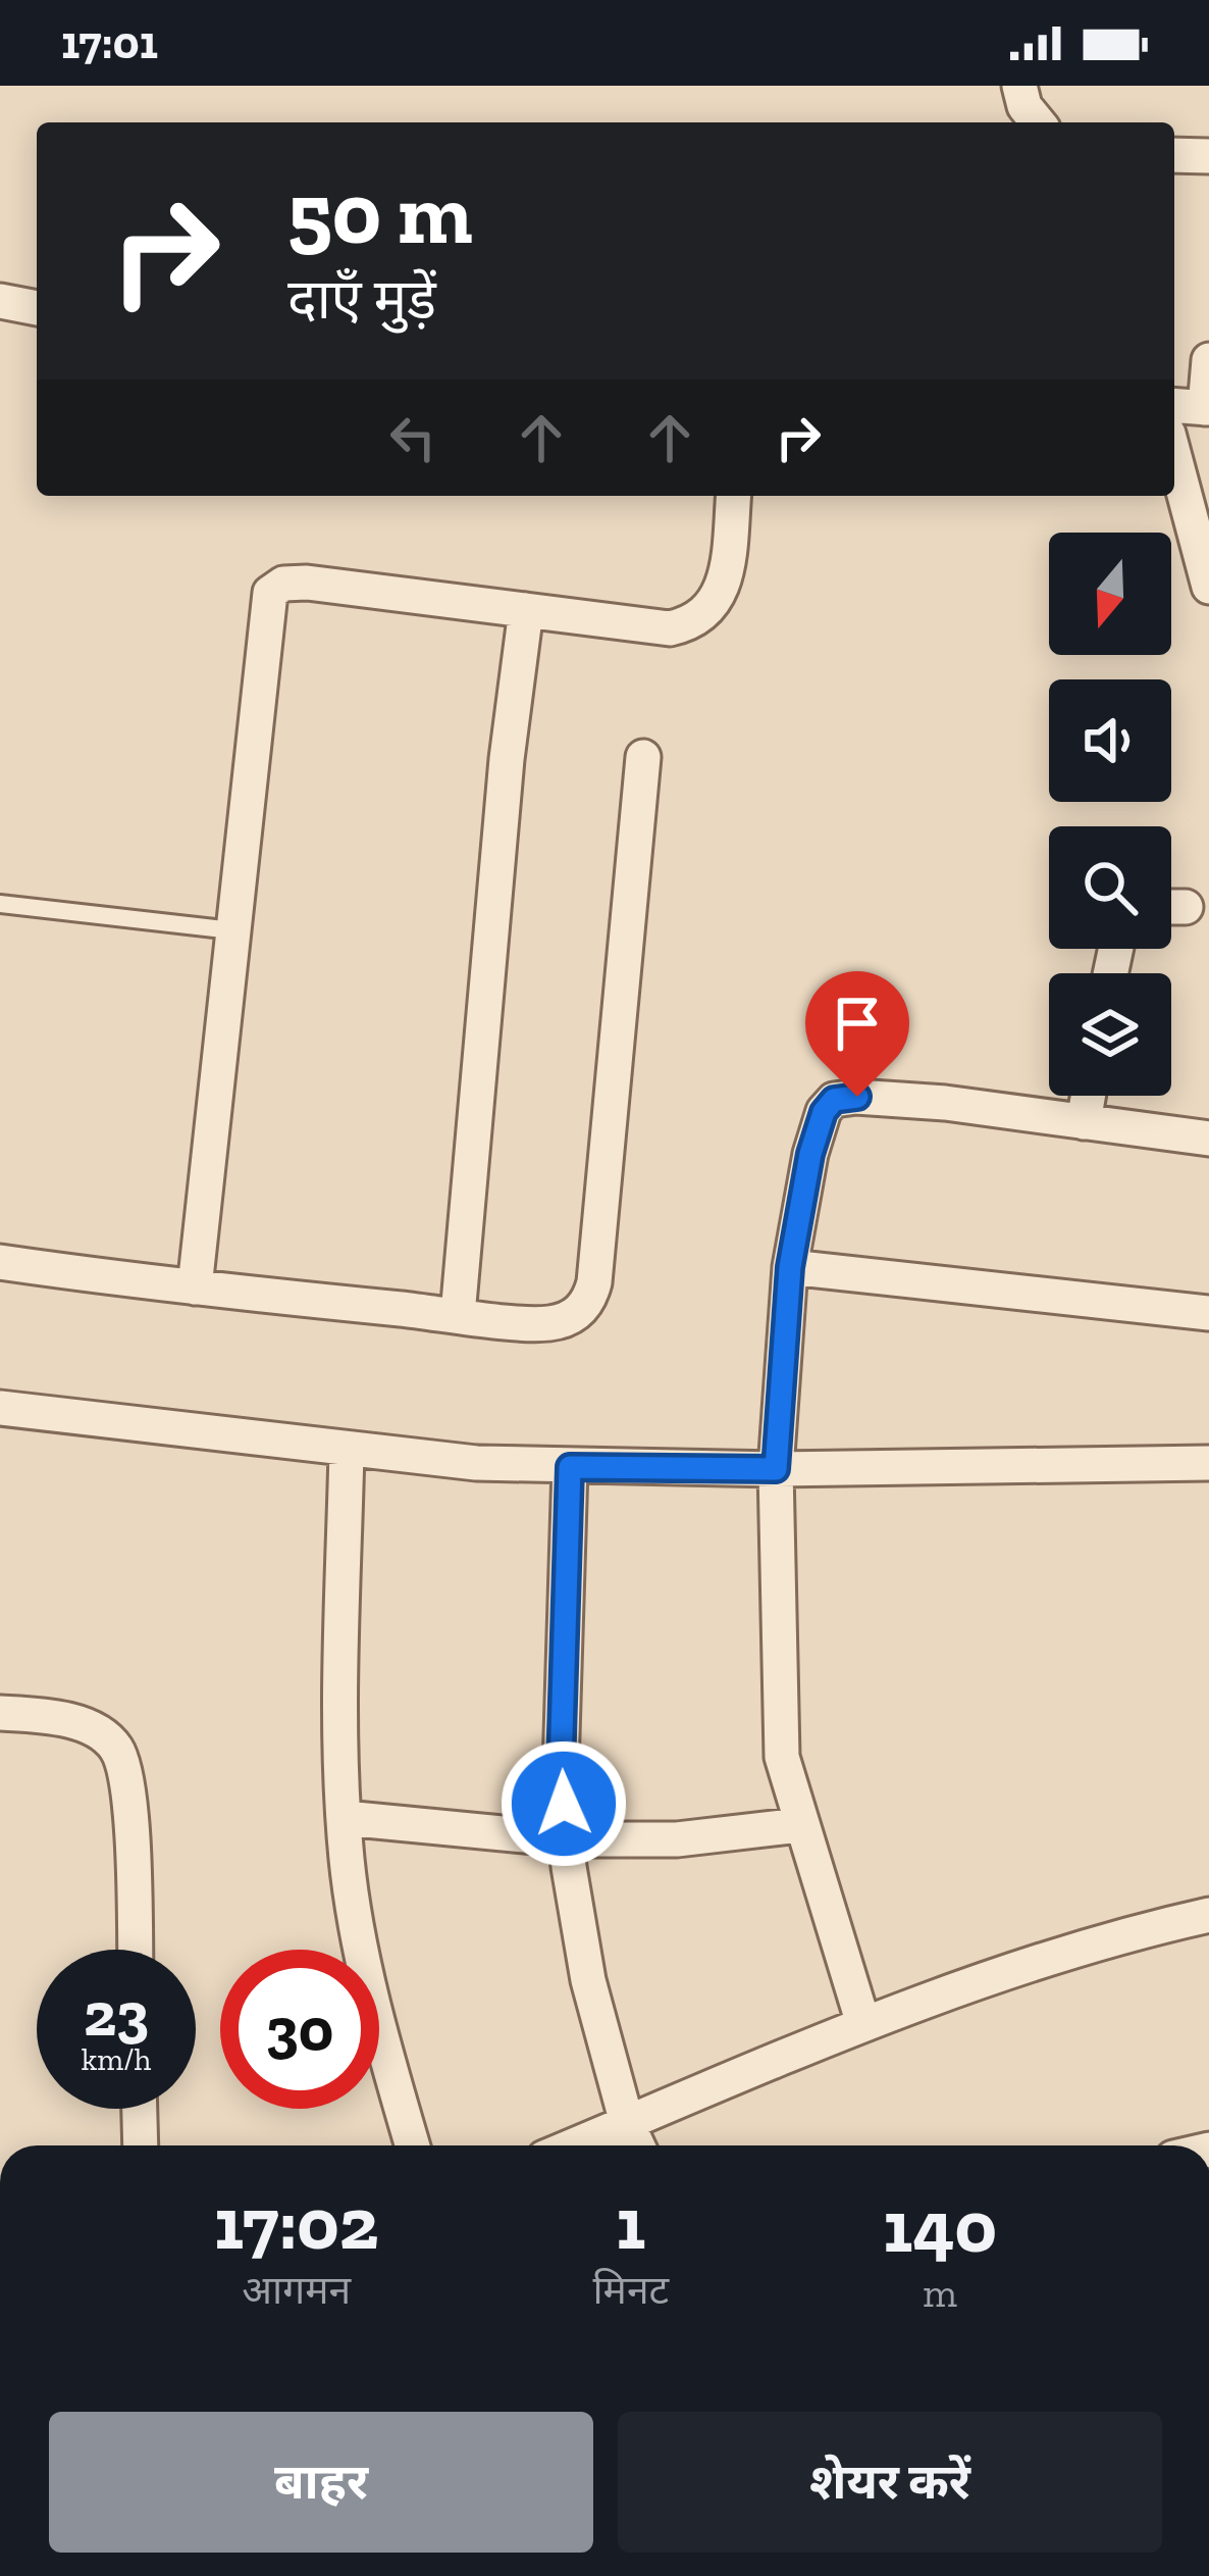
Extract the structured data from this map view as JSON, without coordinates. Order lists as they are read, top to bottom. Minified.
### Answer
{"north":"bottom","page":{"status":"17:01","turn":["50 m","दाएँ मुड़ें"],"speed":"23 km/h","limit":"30","eta":["17:02","आगमन","1","मिनट","140","m"],"buttons":["बाहर","शेयर करें"]}}
